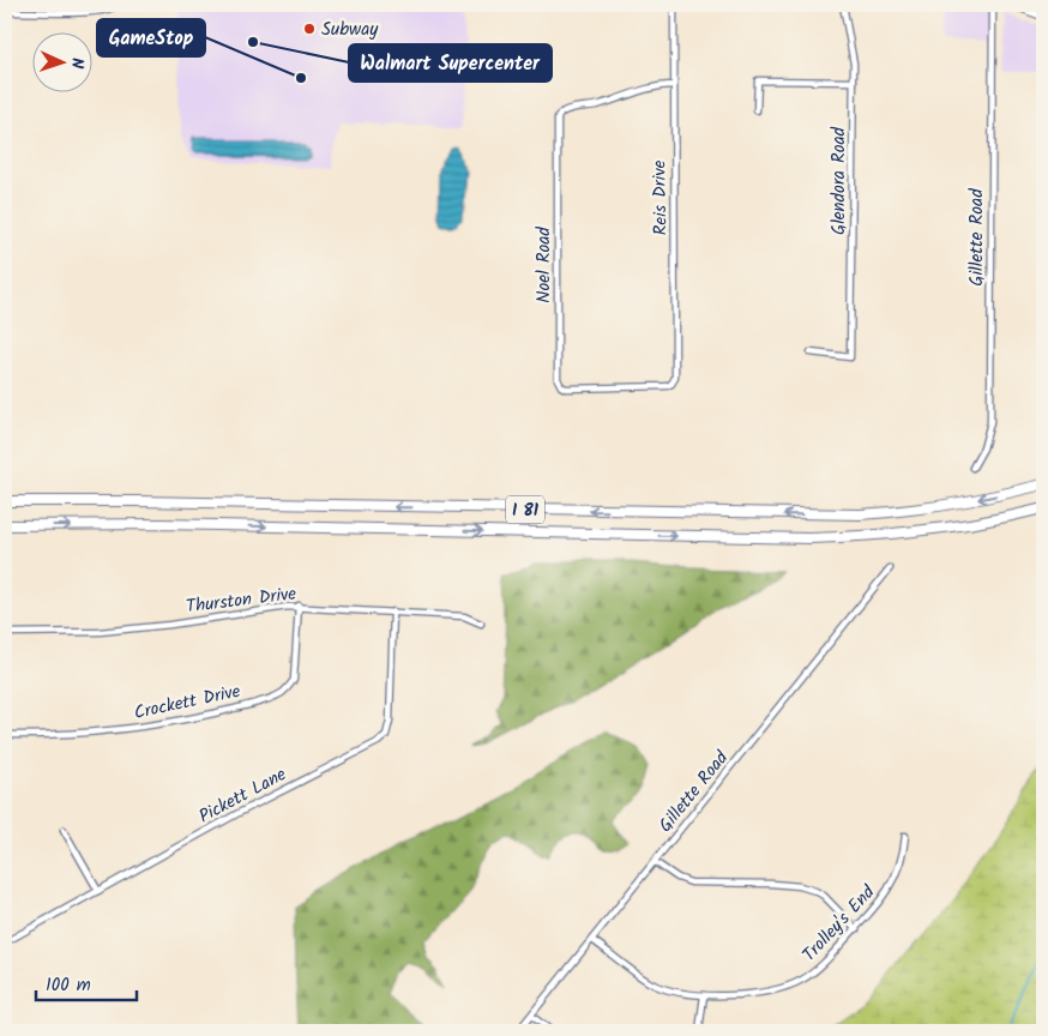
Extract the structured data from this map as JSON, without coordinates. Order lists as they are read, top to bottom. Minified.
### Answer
{"streets":{"highway":["I 81"],"street":["Glendora Road","Reis Drive","Gillette Road","Noel Road","Thurston Drive","Crockett Drive","Pickett Lane","Trolley's End"]},"crossings":[["Reis Drive","Noel Road"],["Gillette Road","Trolley's End"],["Thurston Drive","Crockett Drive"],["Thurston Drive","Pickett Lane"]],"places":["Subway","Walmart Supercenter","GameStop"],"scale_bar":"100 m","north":"right"}
